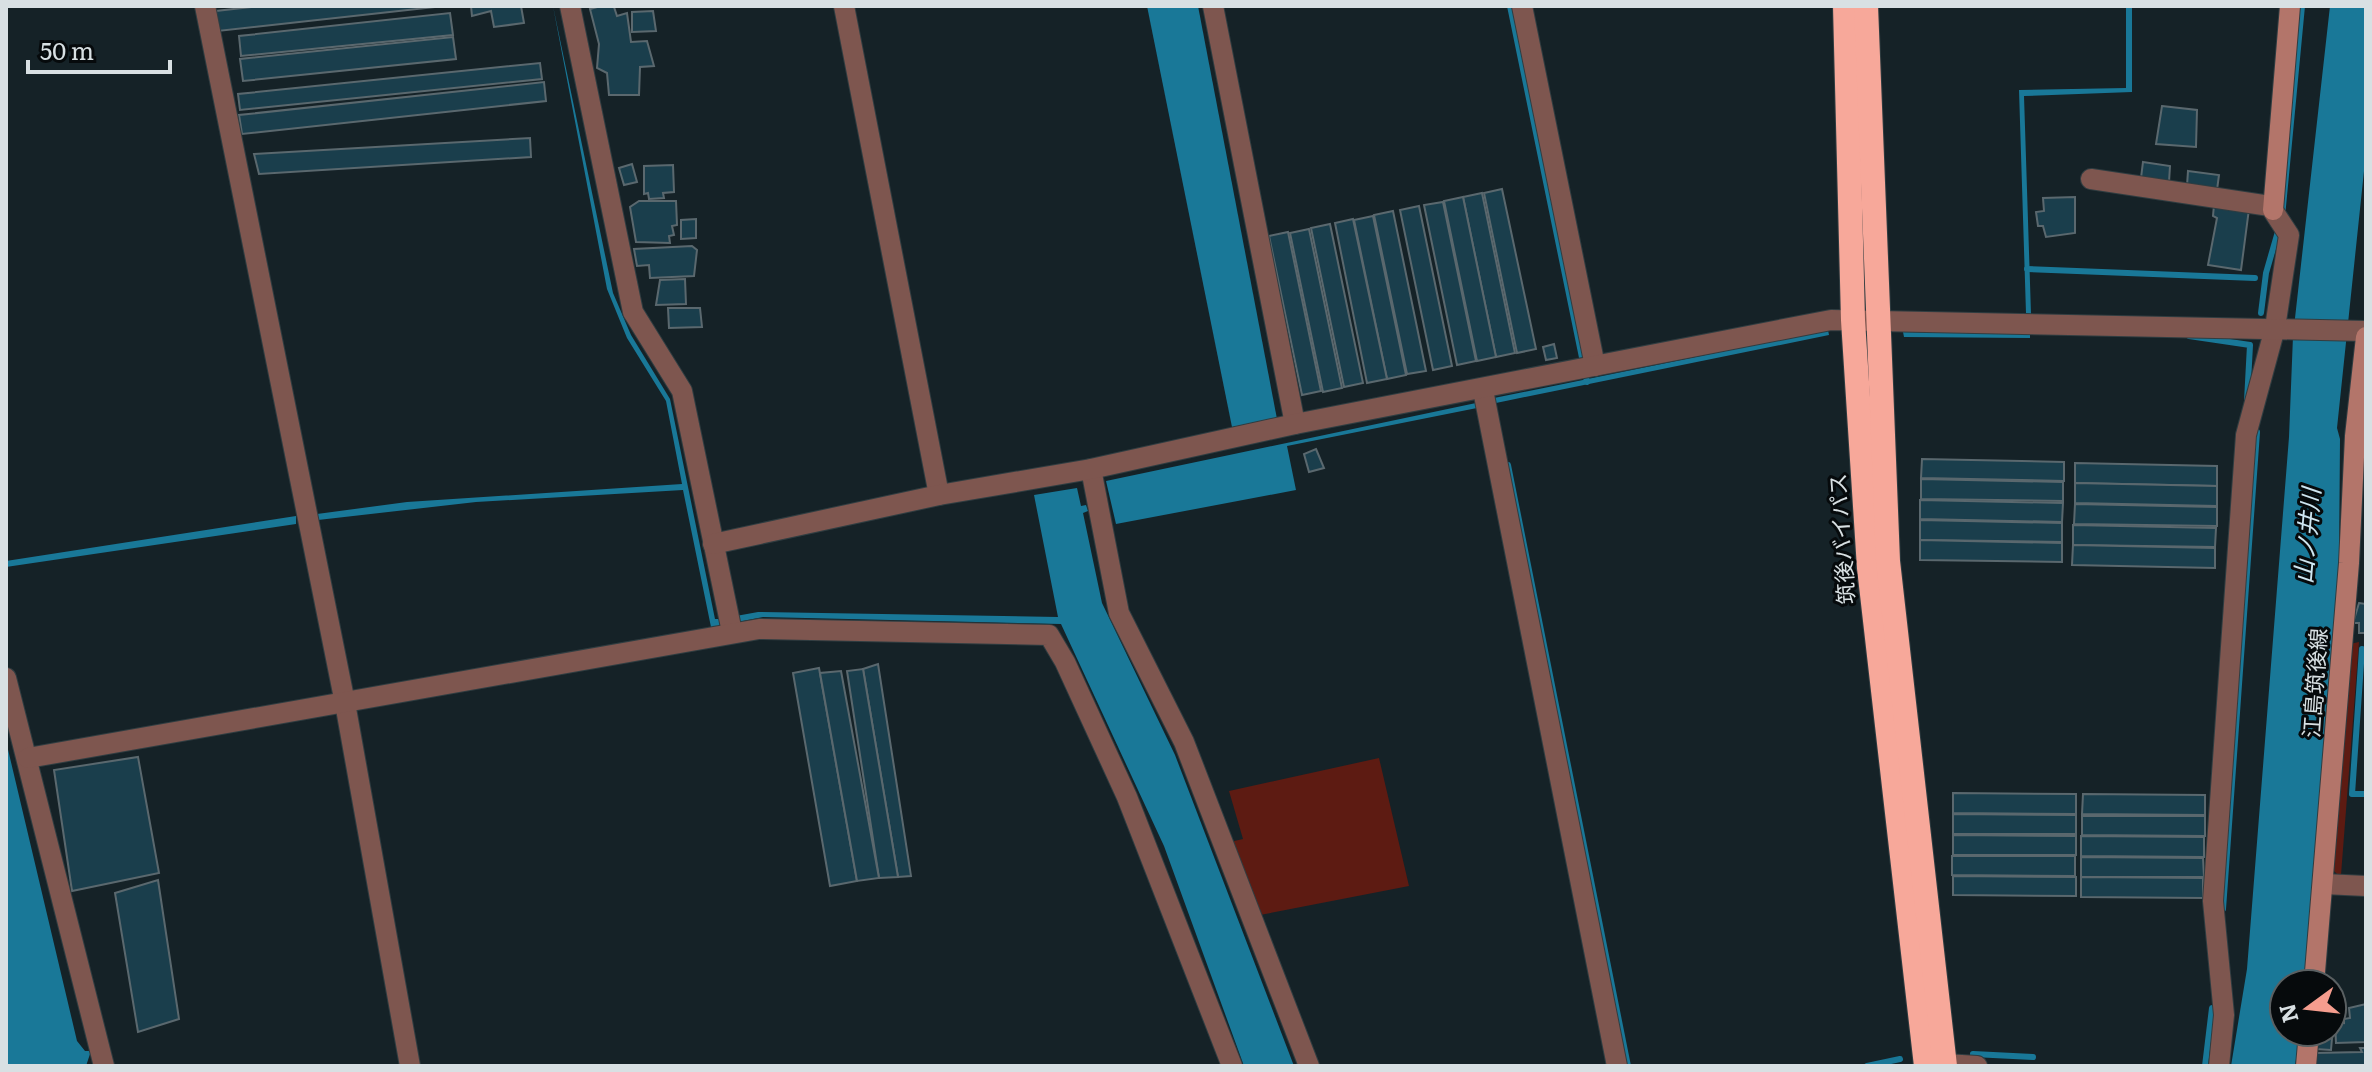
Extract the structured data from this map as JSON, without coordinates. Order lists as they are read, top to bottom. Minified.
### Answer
{"streets":{"highway":["筑後バイパス"],"main road":["江島筑後線"]},"water":["山ノ井川"],"scale_bar":"50 m","north":"left"}
